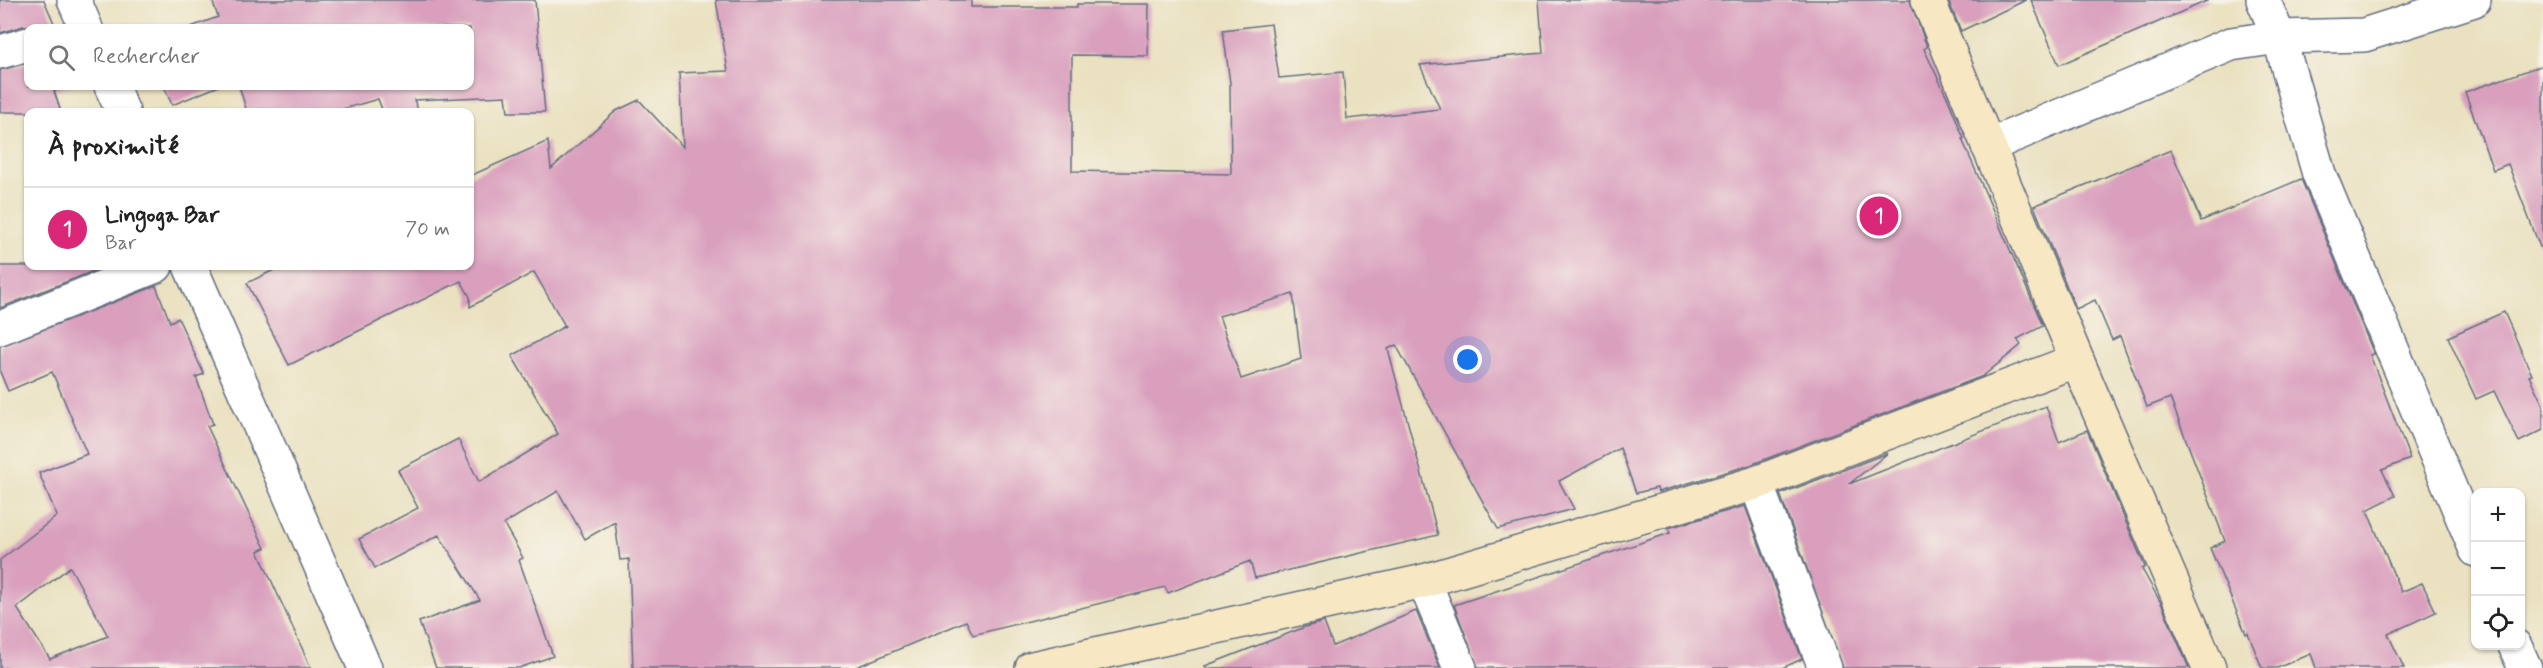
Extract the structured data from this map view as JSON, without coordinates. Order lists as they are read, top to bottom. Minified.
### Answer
{"page":{"search":"Rechercher","heading":"À proximité","list":[{"mark":"1","name":"Lingoga Bar","note":"Bar","value":"70 m"}],"pins":"1","map_buttons":["+","−"]}}
